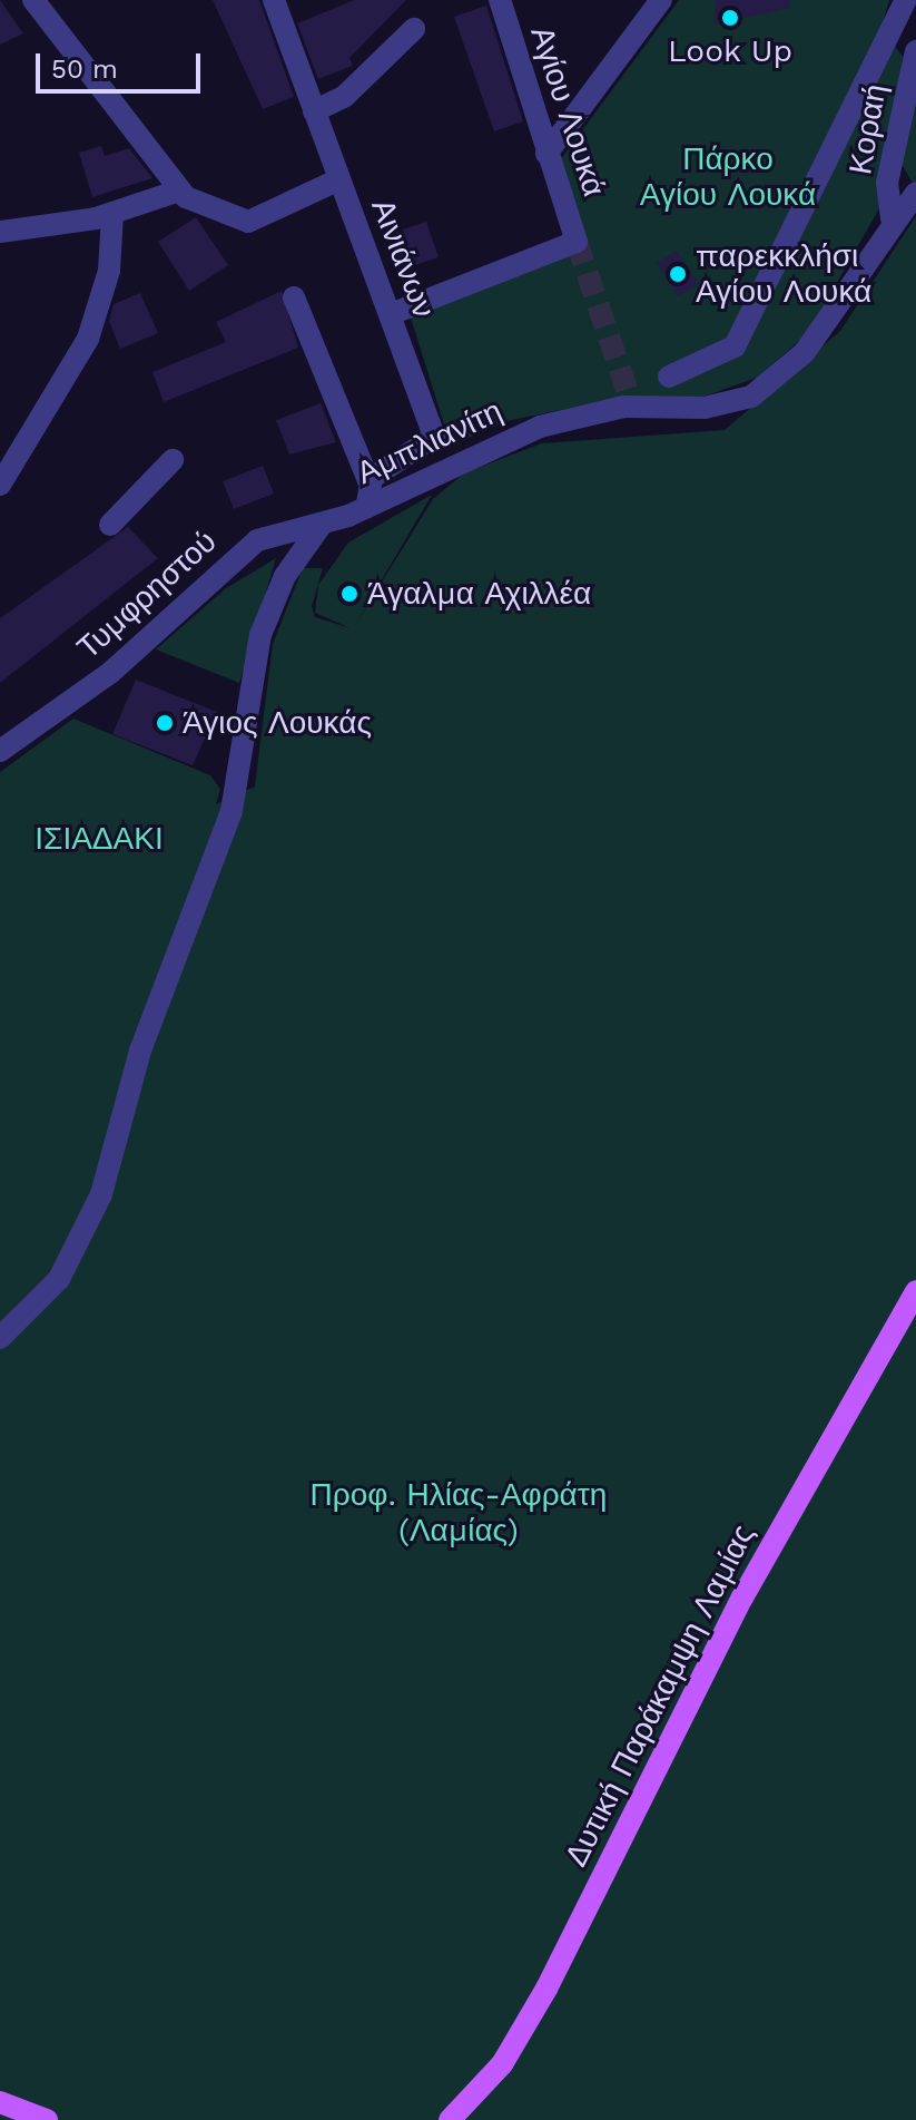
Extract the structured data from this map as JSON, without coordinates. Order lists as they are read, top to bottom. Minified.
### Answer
{"streets":{"main road":["Δυτική Παράκαμψη Λαμίας"],"street":["Αγίου Λουκά","Κοραή","Αινιάνων","Αμπλιανίτη","Τυμφρηστού"]},"crossings":[["Αγίου Λουκά","Αινιάνων"],["Κοραή","Αμπλιανίτη"],["Αμπλιανίτη","Τυμφρηστού"]],"parks":["Πάρκο Αγίου Λουκά","ΙΣΙΑΔΑΚΙ","Προφ. Ηλίας-Αφράτη (Λαμίας)"],"places":["Look Up","παρεκκλήσι Αγίου Λουκά","Άγαλμα Αχιλλέα","Άγιος Λουκάς"],"scale_bar":"50 m"}
